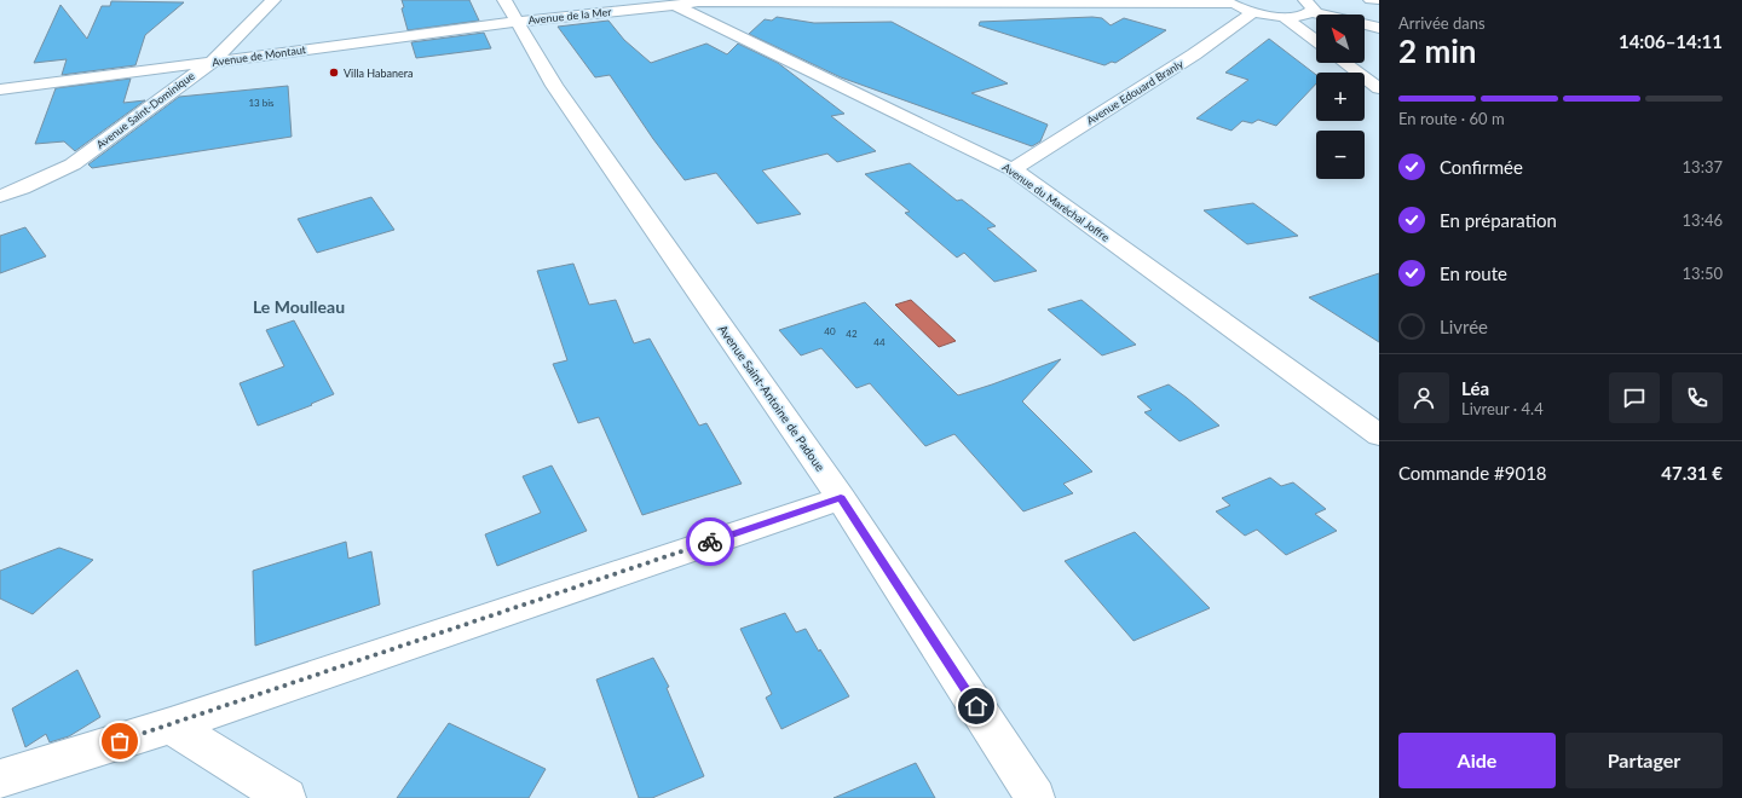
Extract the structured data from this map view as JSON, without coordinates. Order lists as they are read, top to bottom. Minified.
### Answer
{"streets":{"street":["Avenue de la Mer","Avenue de Montaut","Avenue Edouard Branly","Avenue Saint-Dominique","Avenue du Maréchal Joffre","Avenue Saint-Antoine de Padoue"]},"crossings":[["Avenue de la Mer","Avenue de Montaut"],["Avenue de la Mer","Avenue du Maréchal Joffre"],["Avenue de la Mer","Avenue Saint-Antoine de Padoue"],["Avenue de Montaut","Avenue Saint-Dominique"],["Avenue de Montaut","Avenue Saint-Antoine de Padoue"],["Avenue Edouard Branly","Avenue du Maréchal Joffre"]],"districts":["Le Moulleau"],"places":["Villa Habanera"],"house_numbers":["13 bis","40","42","44"],"north":"top left","page":{"heading":["2 min","Arrivée dans","14:06–14:11"],"panel":["Léa","Livreur · 4.4","Commande #9018","47.31 €"],"map_buttons":["+","−"],"bar":"En route · 60 m","list":[["Confirmée","13:37"],["En préparation","13:46"],["En route","13:50"],"Livrée"],"buttons":["Aide","Partager"]}}
